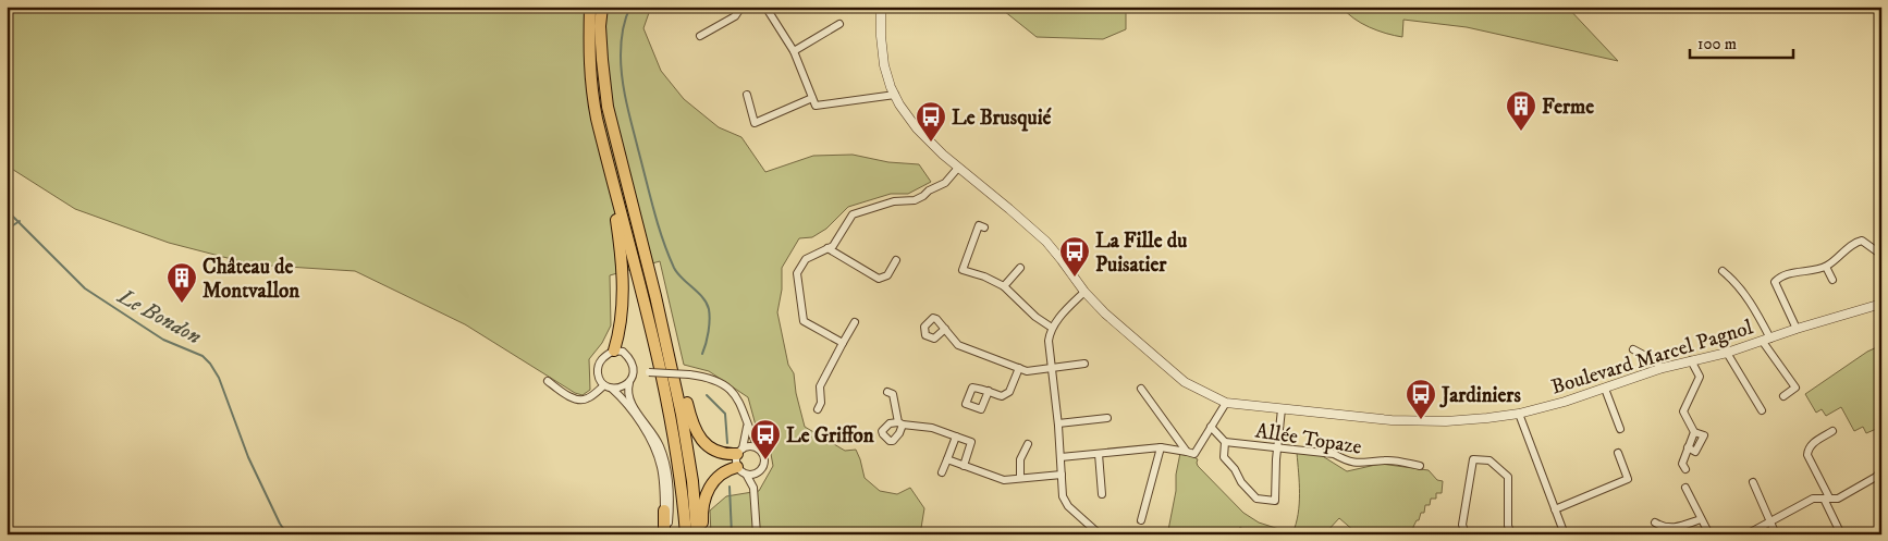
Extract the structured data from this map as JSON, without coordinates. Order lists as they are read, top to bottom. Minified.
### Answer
{"streets":{"street":["Boulevard Marcel Pagnol","Allée Topaze"]},"water":["Le Bondon"],"places":{"building":["Ferme","Château de Montvallon"],"bus stop":["Le Brusquié","La Fille du Puisatier","Jardiniers","Le Griffon"]},"scale_bar":"100 m"}
